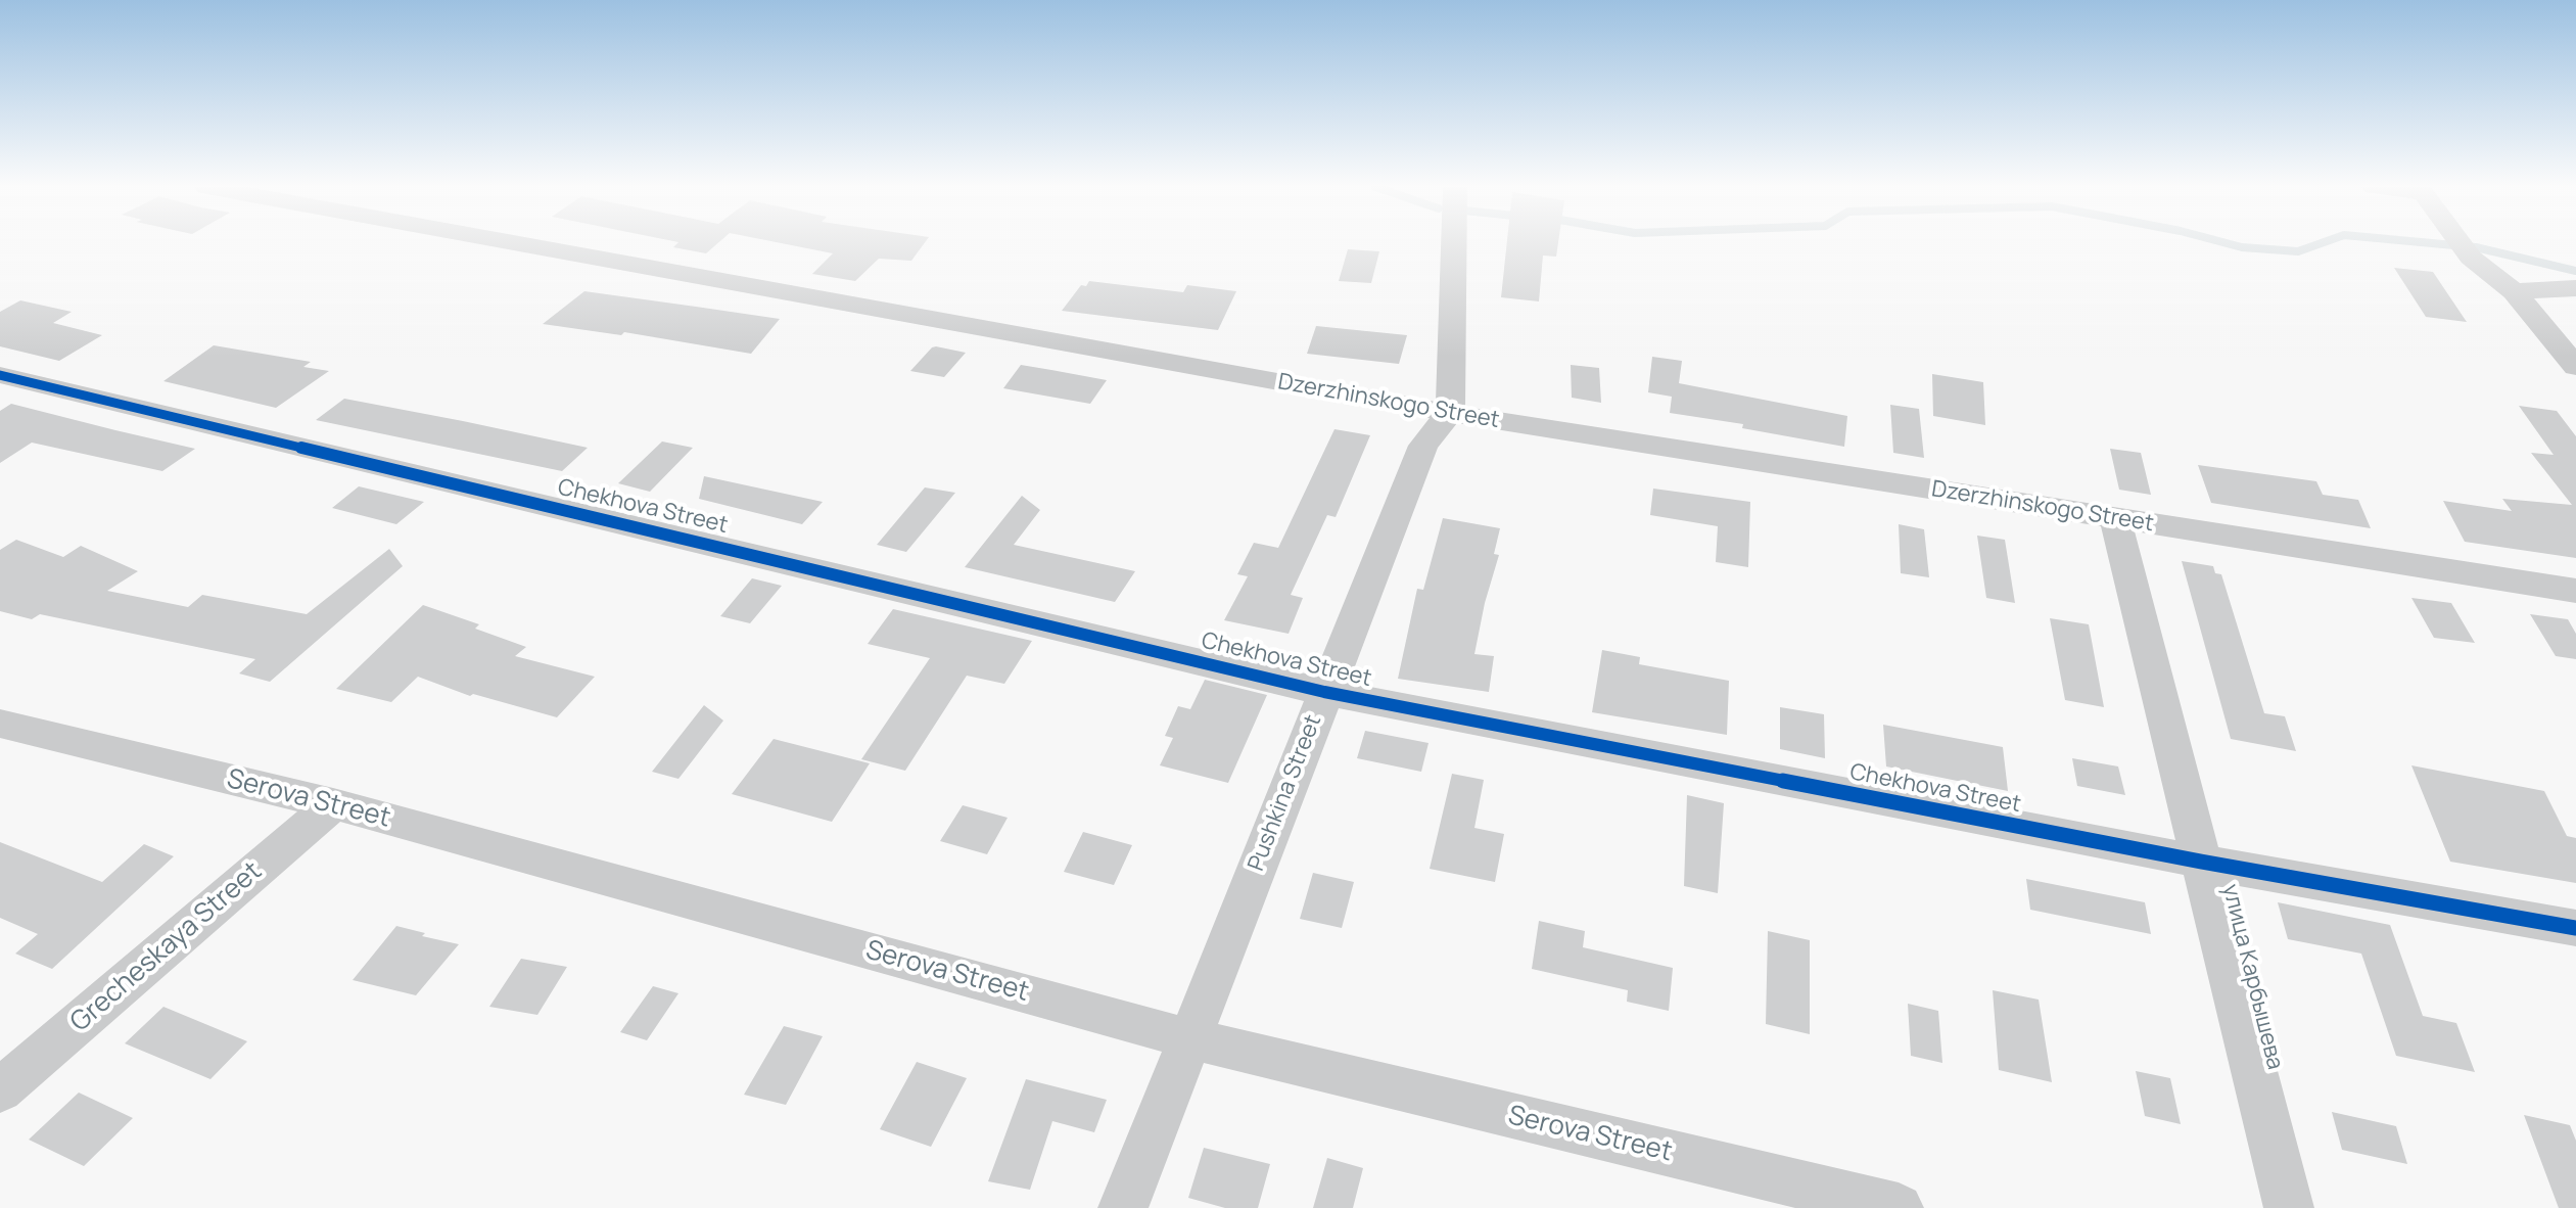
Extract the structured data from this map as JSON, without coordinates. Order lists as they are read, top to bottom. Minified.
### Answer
{"streets":{"street":["Dzerzhinskogo Street","Chekhova Street","Pushkina Street","Serova Street","Grecheskaya Street","улица Карбышева"]},"crossings":[["Dzerzhinskogo Street","Pushkina Street"],["Dzerzhinskogo Street","улица Карбышева"],["Chekhova Street","Pushkina Street"],["Chekhova Street","улица Карбышева"],["Pushkina Street","Serova Street"],["Serova Street","Grecheskaya Street"]]}
